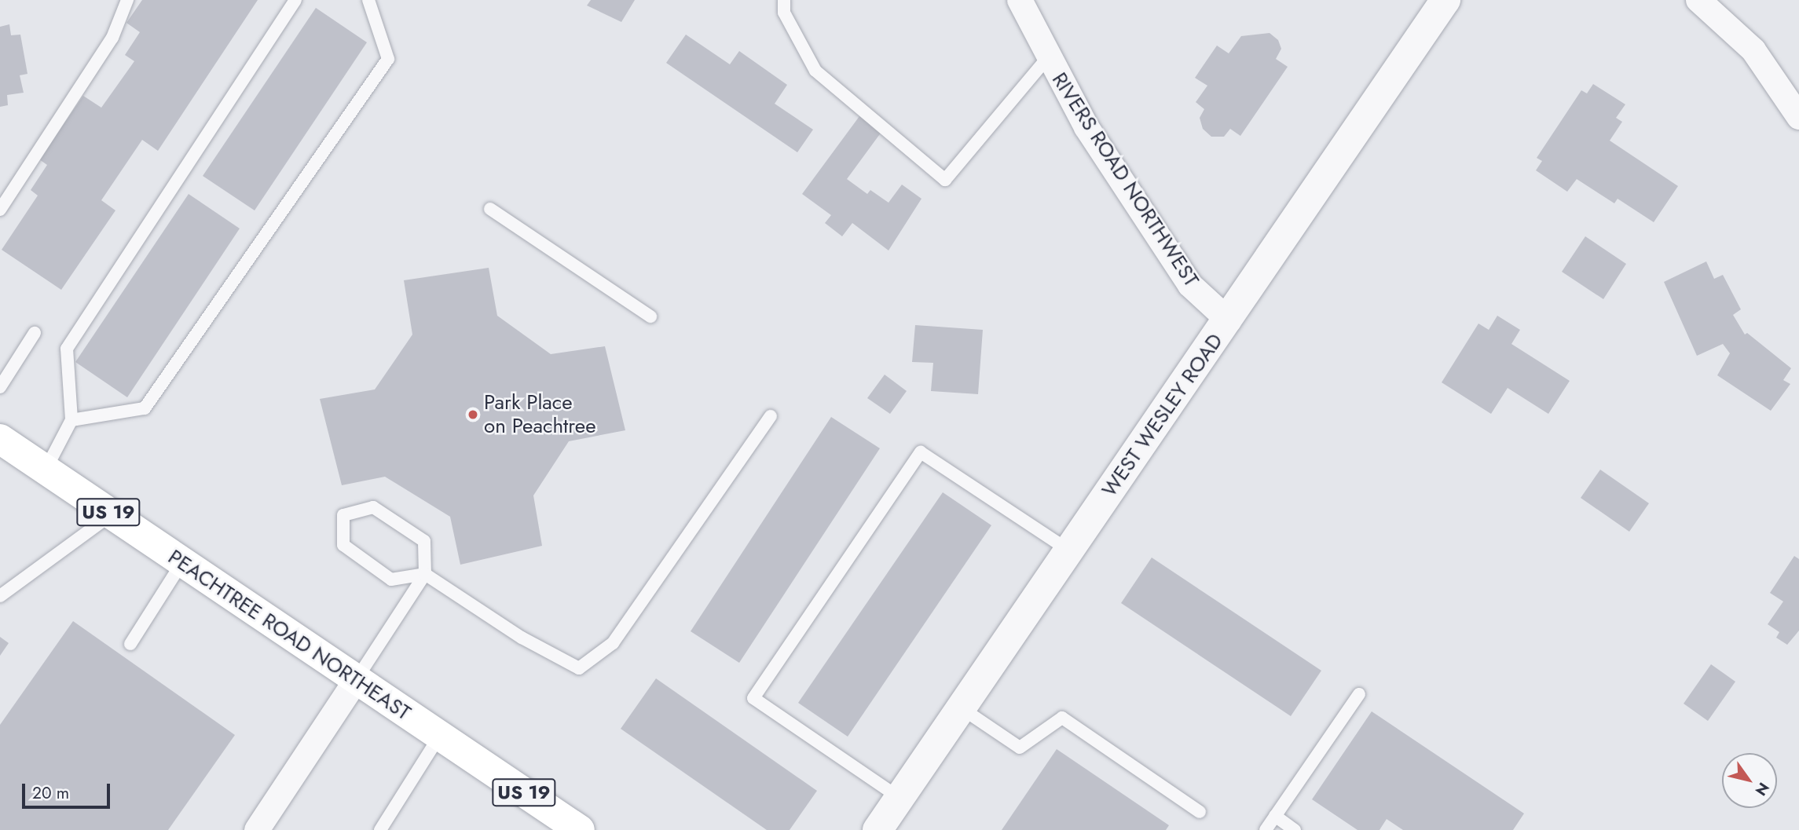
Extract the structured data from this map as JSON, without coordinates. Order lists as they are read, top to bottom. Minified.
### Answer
{"streets":{"highway":["US 19","PEACHTREE ROAD NORTHEAST"],"street":["RIVERS ROAD NORTHWEST","WEST WESLEY ROAD"]},"crossings":[["RIVERS ROAD NORTHWEST","WEST WESLEY ROAD"]],"places":["Park Place on Peachtree"],"scale_bar":"20 m","north":"bottom right"}
